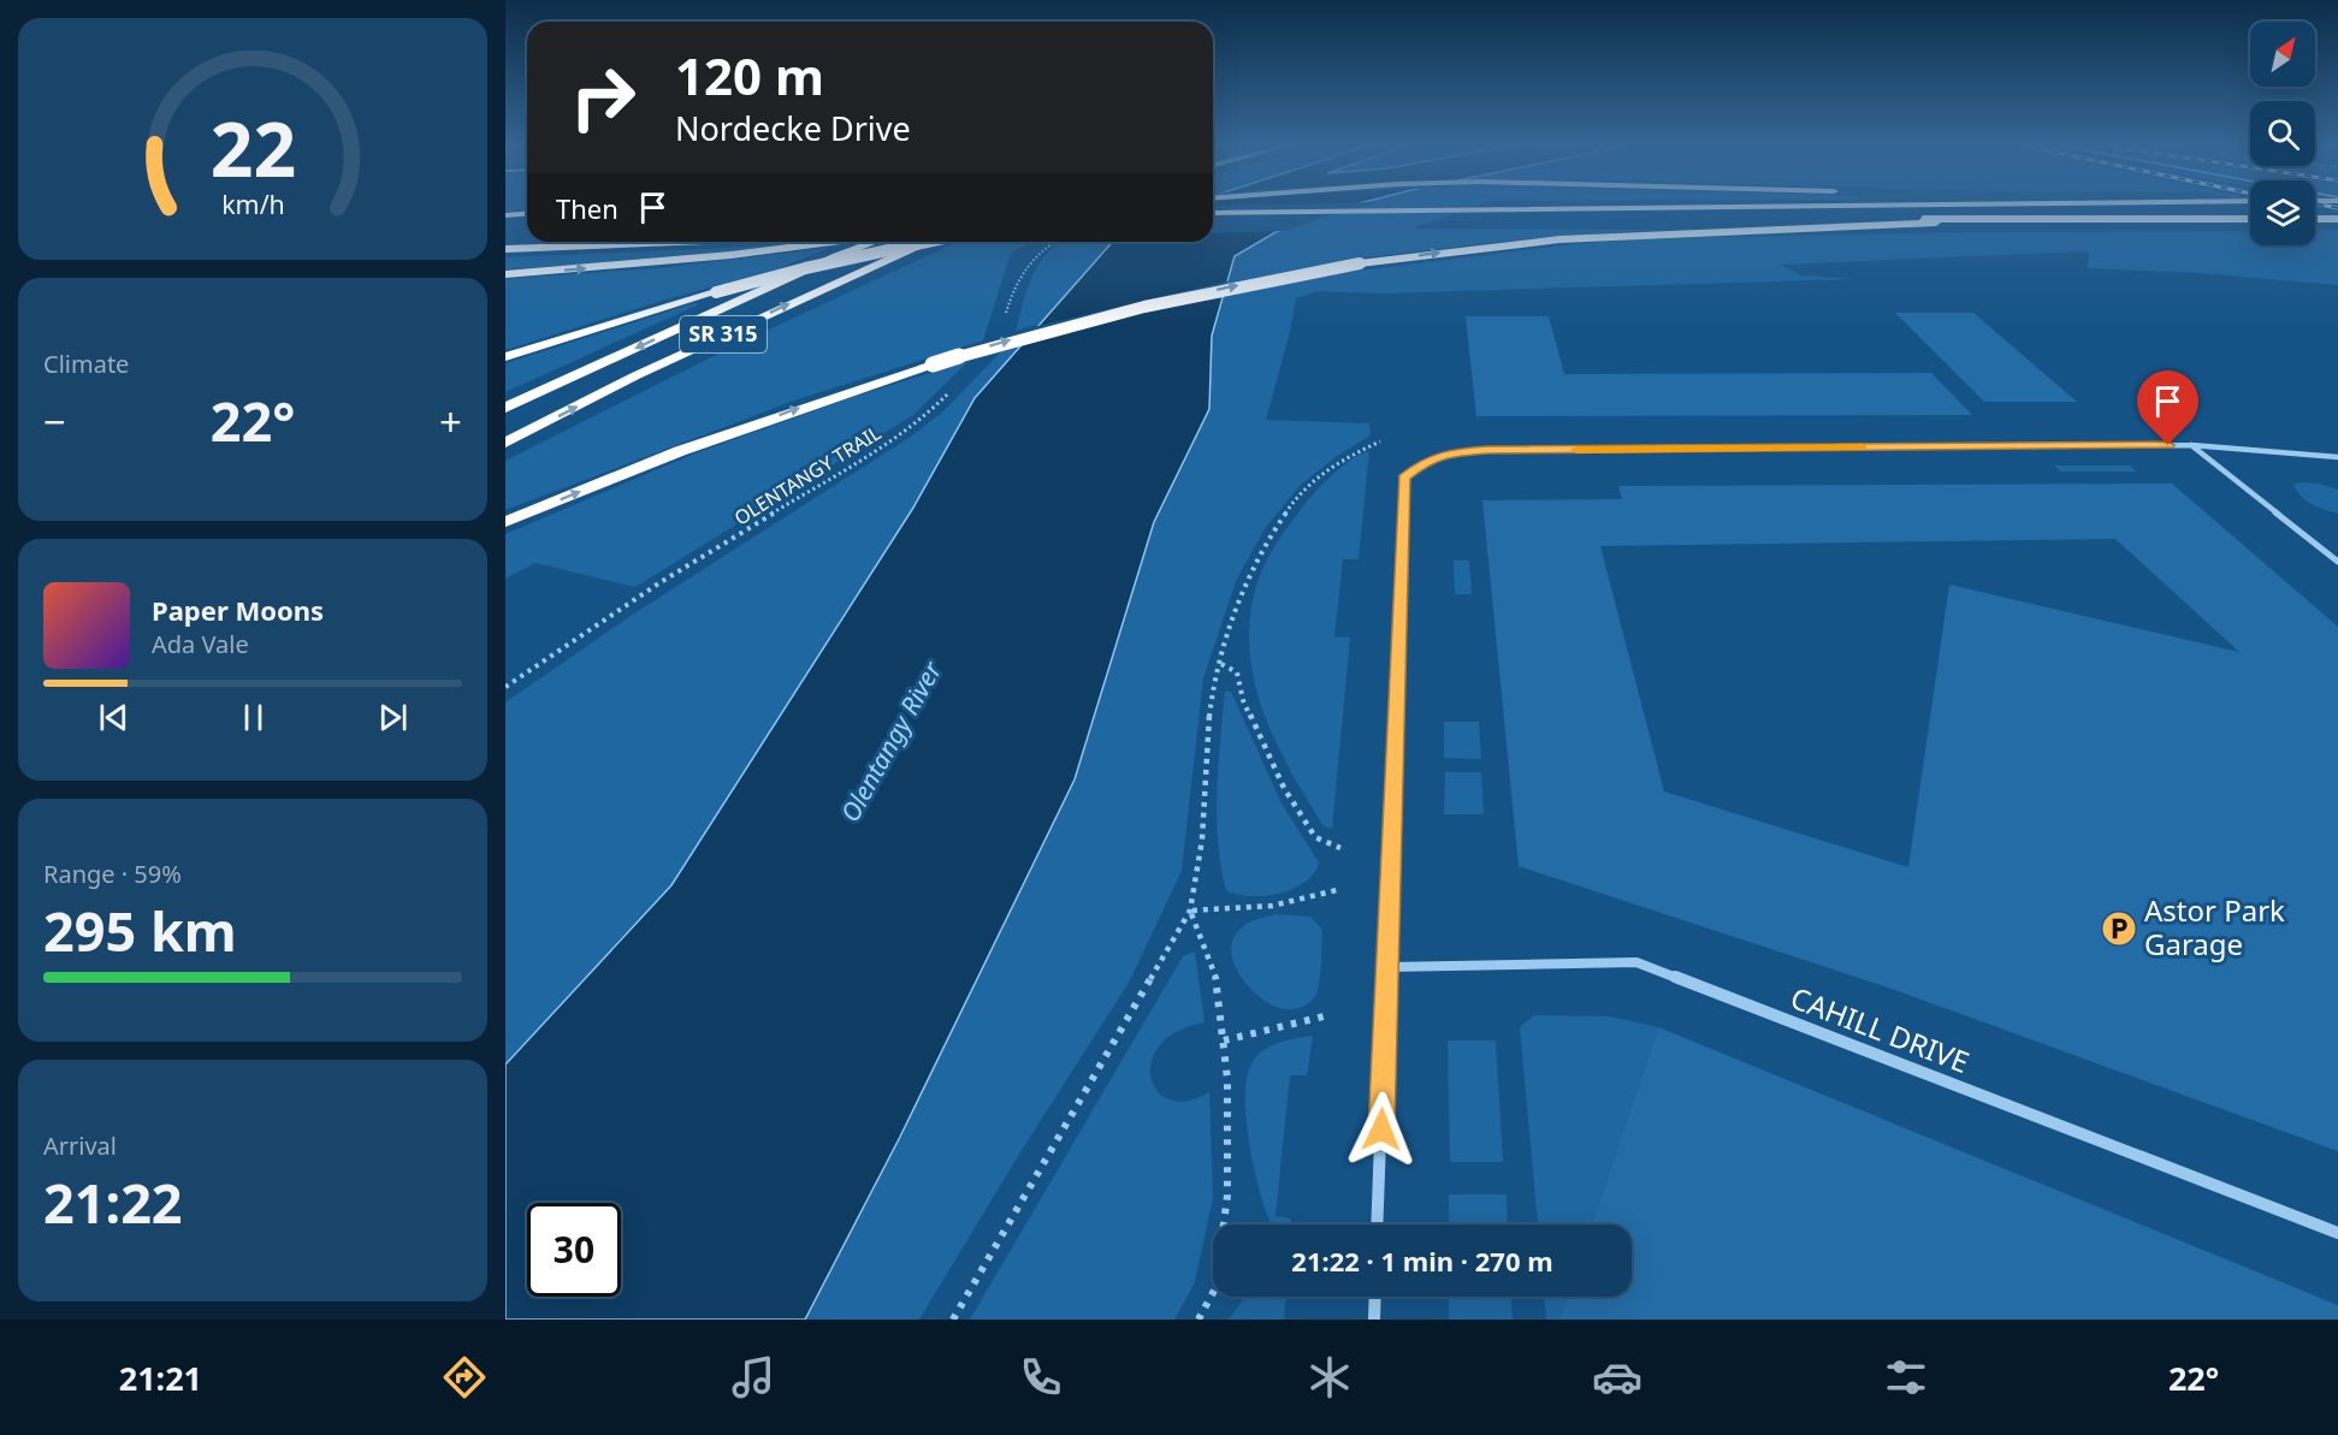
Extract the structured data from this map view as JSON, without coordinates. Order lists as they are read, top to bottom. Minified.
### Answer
{"streets":{"highway":["SR 315"],"street":["CAHILL DRIVE"],"path":["OLENTANGY TRAIL"]},"water":["Olentangy River"],"places":{"parking":["Astor Park Garage"]},"north":"top right","page":{"turn":["120 m","Nordecke Drive"],"then":"Then","tile":["Climate",["Range · 59%","295 km"],["Arrival","21:22"]],"heat":["−","22°","+"],"song":["Paper Moons","Ada Vale"],"limit":"30","trip":"21:22 · 1 min · 270 m","tabs":["21:21","22°"],"gauge":["22","km/h"]}}
